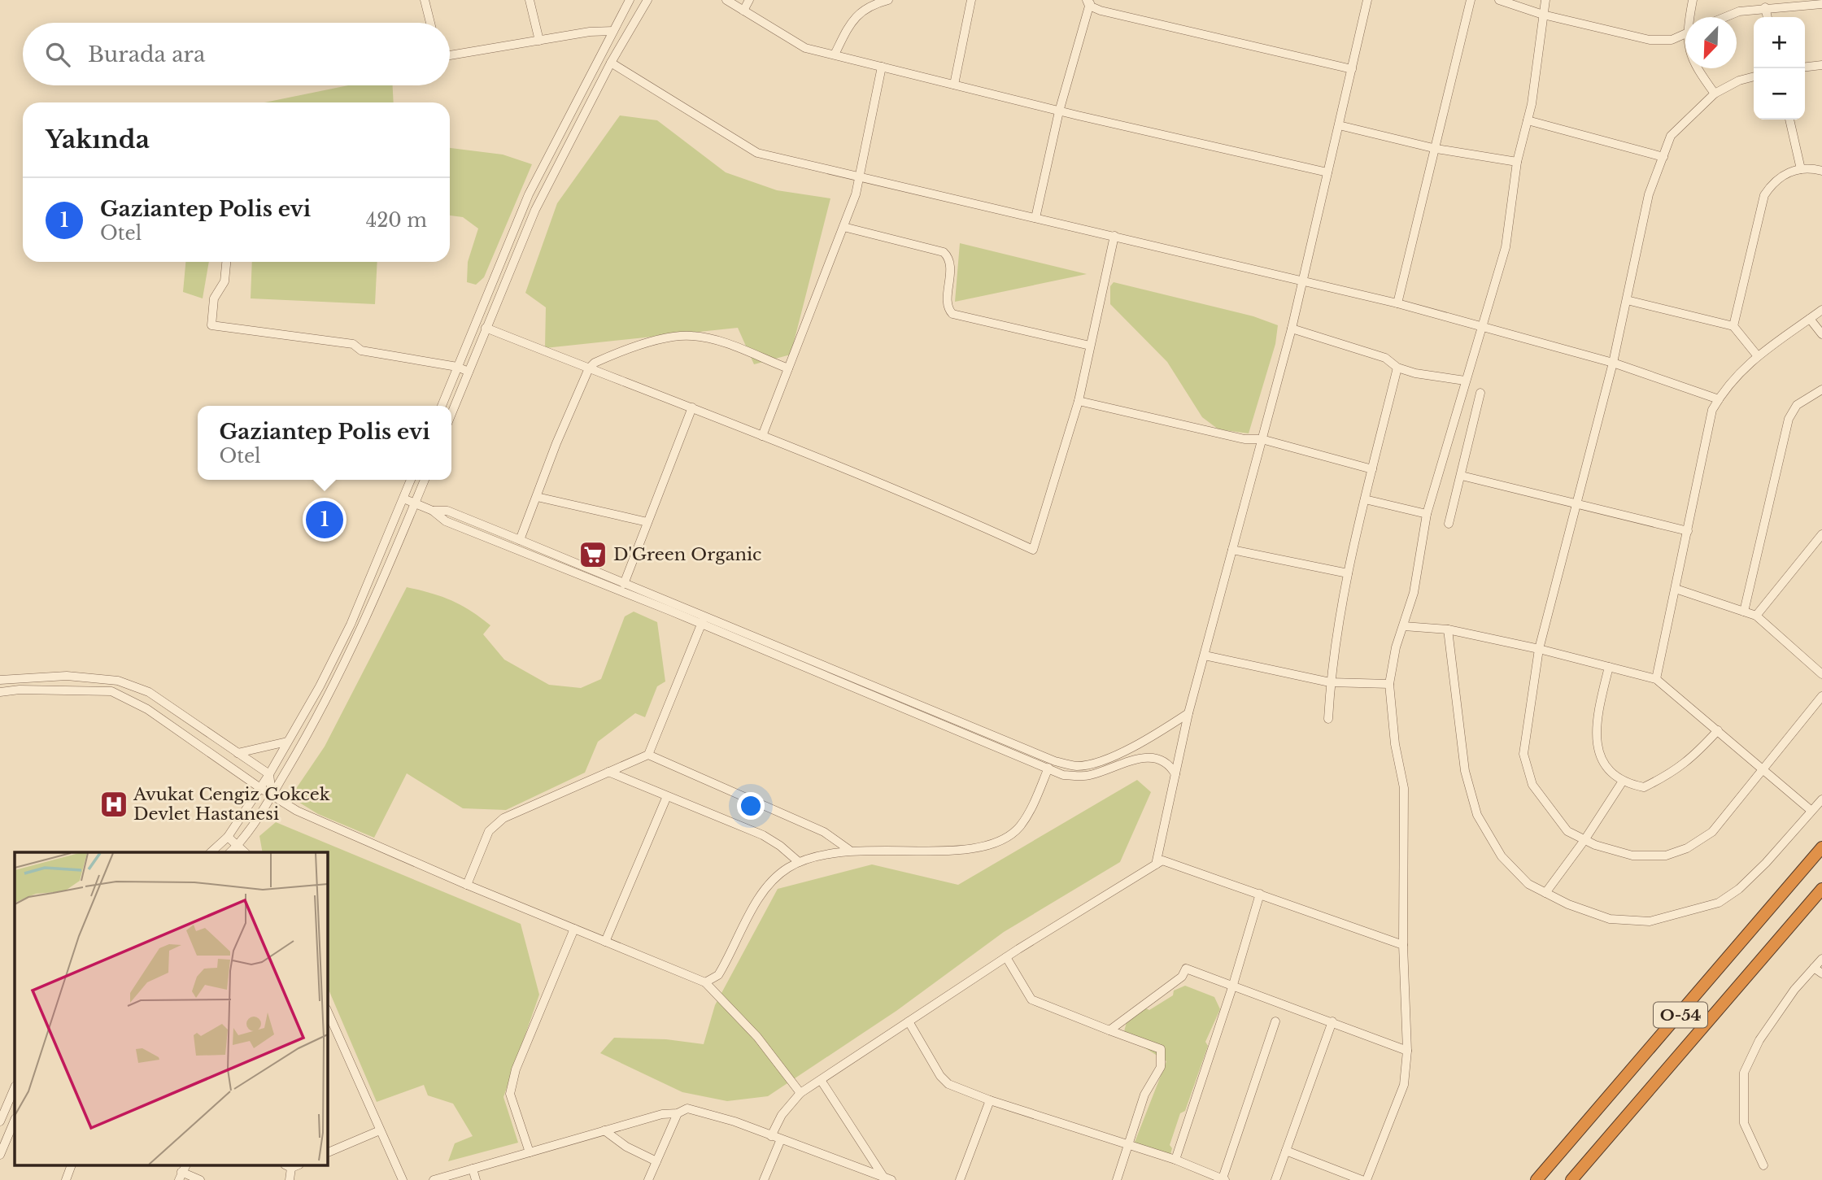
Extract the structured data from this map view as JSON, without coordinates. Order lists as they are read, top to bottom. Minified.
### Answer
{"streets":{"highway":["O-54"]},"places":{"supermarket":["D'Green Organic"],"hospital":["Avukat Cengiz Gokcek Devlet Hastanesi"]},"north":"bottom left","page":{"map_buttons":["+","−"],"search":"Burada ara","heading":"Yakında","list":[{"mark":"1","name":"Gaziantep Polis evi","note":"Otel","value":"420 m"}],"popup":["Gaziantep Polis evi","Otel"],"pins":"1"}}
